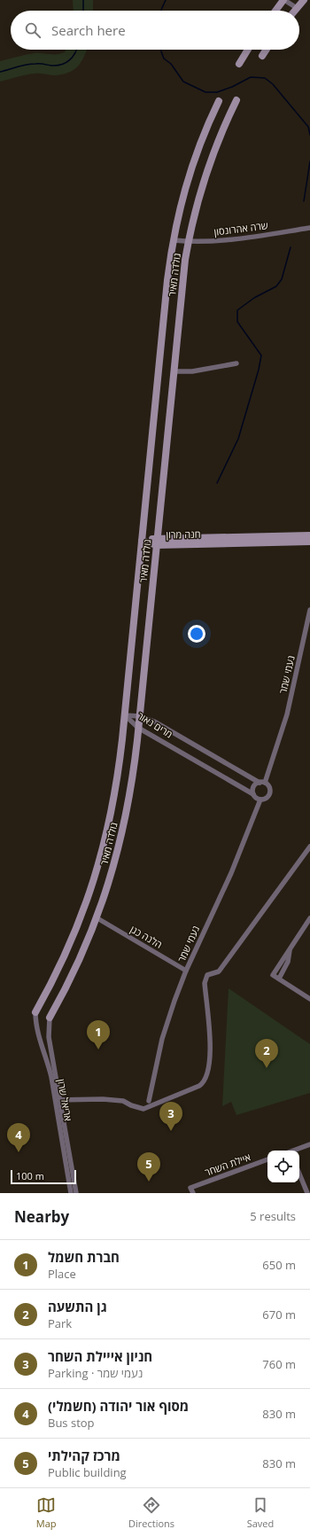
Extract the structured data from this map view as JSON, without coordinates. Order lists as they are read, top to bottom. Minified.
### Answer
{"streets":{"main road":["גולדה מאיר","חנה מרון"],"street":["שרה אהרונסון","נעמי שמר","מרים נאור","הלנה כגן","אריאל שרון","איילת השחר"]},"crossings":[["שרה אהרונסון","גולדה מאיר"],["גולדה מאיר","חנה מרון"],["גולדה מאיר","מרים נאור"],["גולדה מאיר","הלנה כגן"],["גולדה מאיר","אריאל שרון"],["נעמי שמר","מרים נאור"],["נעמי שמר","הלנה כגן"]],"scale_bar":"100 m","page":{"search":"Search here","pins":["1","2","3","4","5"],"scale":"100 m","heading":["Nearby","5 results"],"list":[{"mark":"1","name":"חברת חשמל","note":"Place","value":"650 m"},{"mark":"2","name":"גן התשעה","note":"Park","value":"670 m"},{"mark":"3","name":"חניון אייילת השחר","note":"Parking · נעמי שמר","value":"760 m"},{"mark":"4","name":"מסוף אור יהודה (חשמלי)","note":"Bus stop","value":"830 m"},{"mark":"5","name":"מרכז קהילתי","note":"Public building","value":"830 m"}],"nav":["Map","Directions","Saved"]}}
